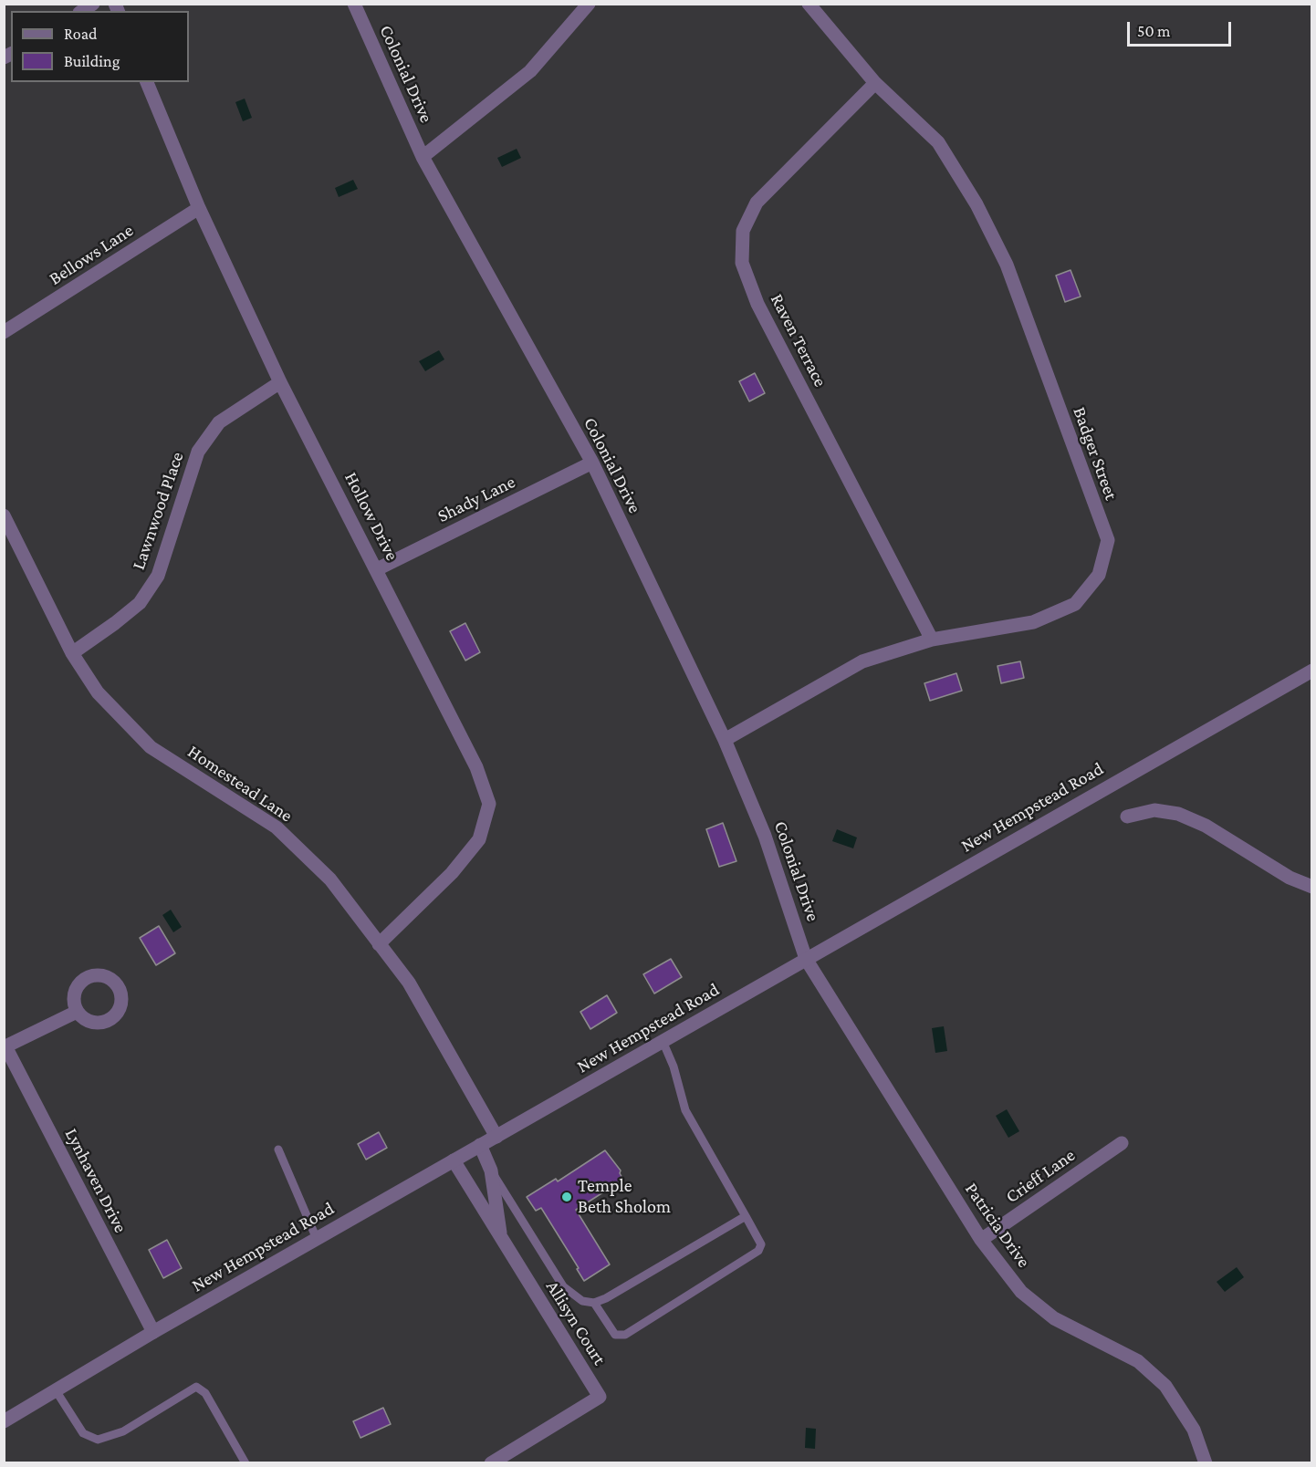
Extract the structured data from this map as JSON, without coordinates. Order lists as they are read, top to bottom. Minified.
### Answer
{"streets":{"street":["Colonial Drive","Bellows Lane","Raven Terrace","Badger Street","Shady Lane","Lawnwood Place","Hollow Drive","Homestead Lane","New Hempstead Road","Crieff Lane","Lynhaven Drive","Patricia Drive","Allisyn Court"]},"crossings":[["Colonial Drive","Badger Street"],["Colonial Drive","Shady Lane"],["Colonial Drive","New Hempstead Road"],["Colonial Drive","Patricia Drive"],["Bellows Lane","Hollow Drive"],["Raven Terrace","Badger Street"],["Shady Lane","Hollow Drive"],["Lawnwood Place","Hollow Drive"],["Lawnwood Place","Homestead Lane"],["Hollow Drive","Homestead Lane"],["Homestead Lane","New Hempstead Road"],["New Hempstead Road","Lynhaven Drive"],["New Hempstead Road","Patricia Drive"],["New Hempstead Road","Allisyn Court"],["Crieff Lane","Patricia Drive"]],"places":["Temple Beth Sholom"],"legend":["Road","Building"],"scale_bar":"50 m"}
